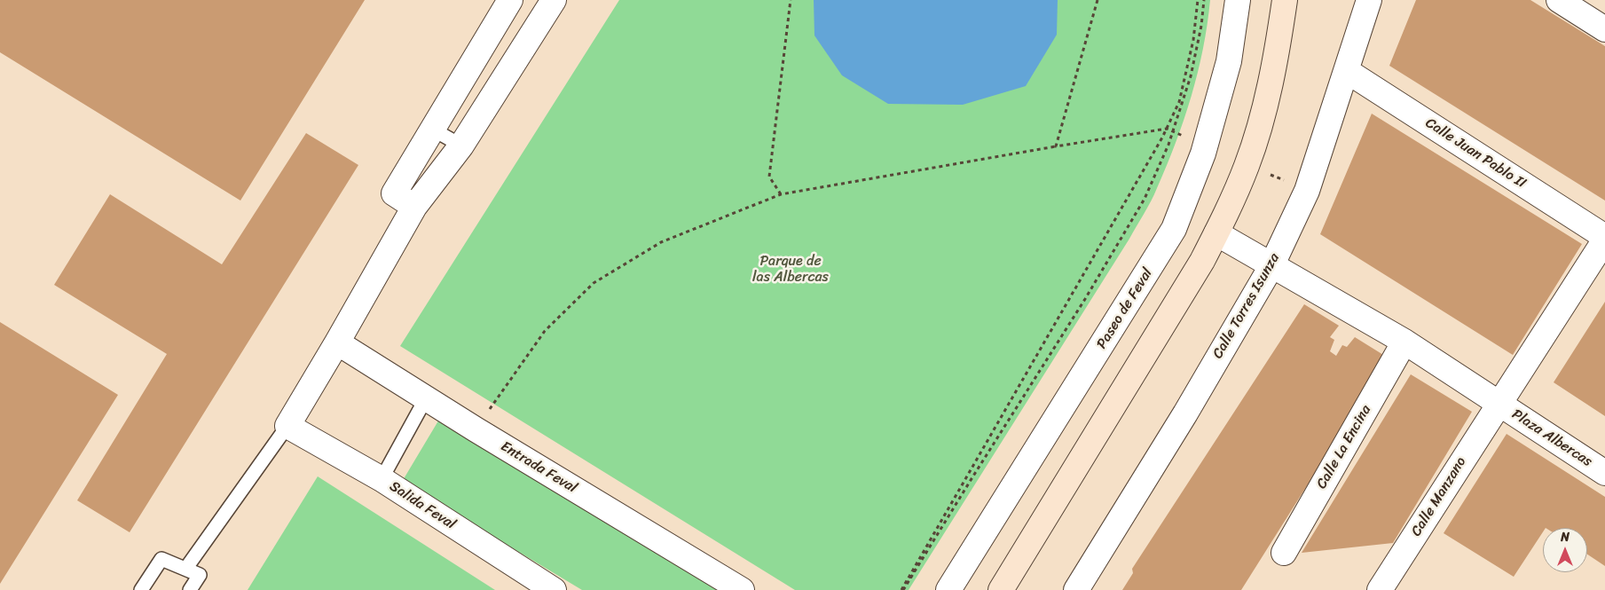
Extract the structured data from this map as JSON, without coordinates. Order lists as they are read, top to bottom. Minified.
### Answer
{"streets":{"street":["Calle Juan Pablo II","Calle Torres Isunza","Paseo de Feval","Plaza Albercas","Calle La Encina","Entrada Feval","Calle Manzano","Salida Feval"]},"crossings":[["Calle Juan Pablo II","Calle Torres Isunza"],["Calle Juan Pablo II","Calle Manzano"],["Calle Torres Isunza","Plaza Albercas"],["Plaza Albercas","Calle La Encina"],["Plaza Albercas","Calle Manzano"]],"parks":["Parque de las Albercas"],"north":"top"}
